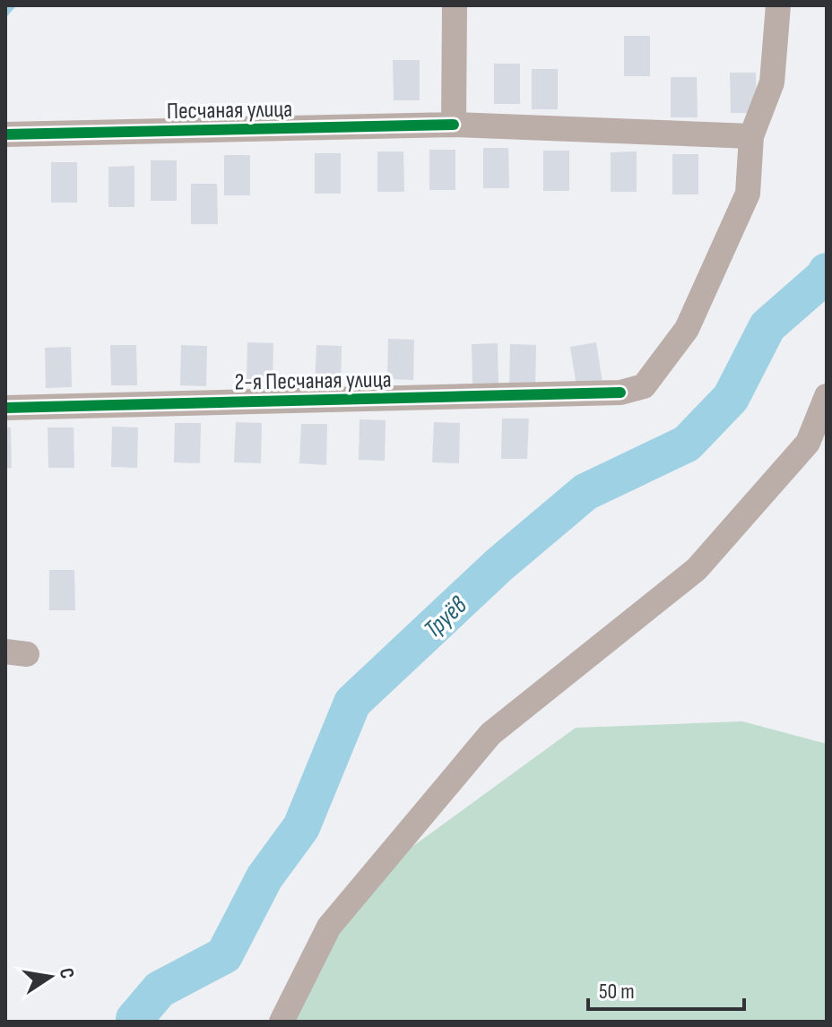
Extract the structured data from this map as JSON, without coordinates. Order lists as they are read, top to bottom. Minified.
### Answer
{"streets":{"street":["Песчаная улица","2-я Песчаная улица"]},"crossings":[["Песчаная улица","2-я Песчаная улица"]],"water":["Труёв"],"scale_bar":"50 m","north":"right"}
